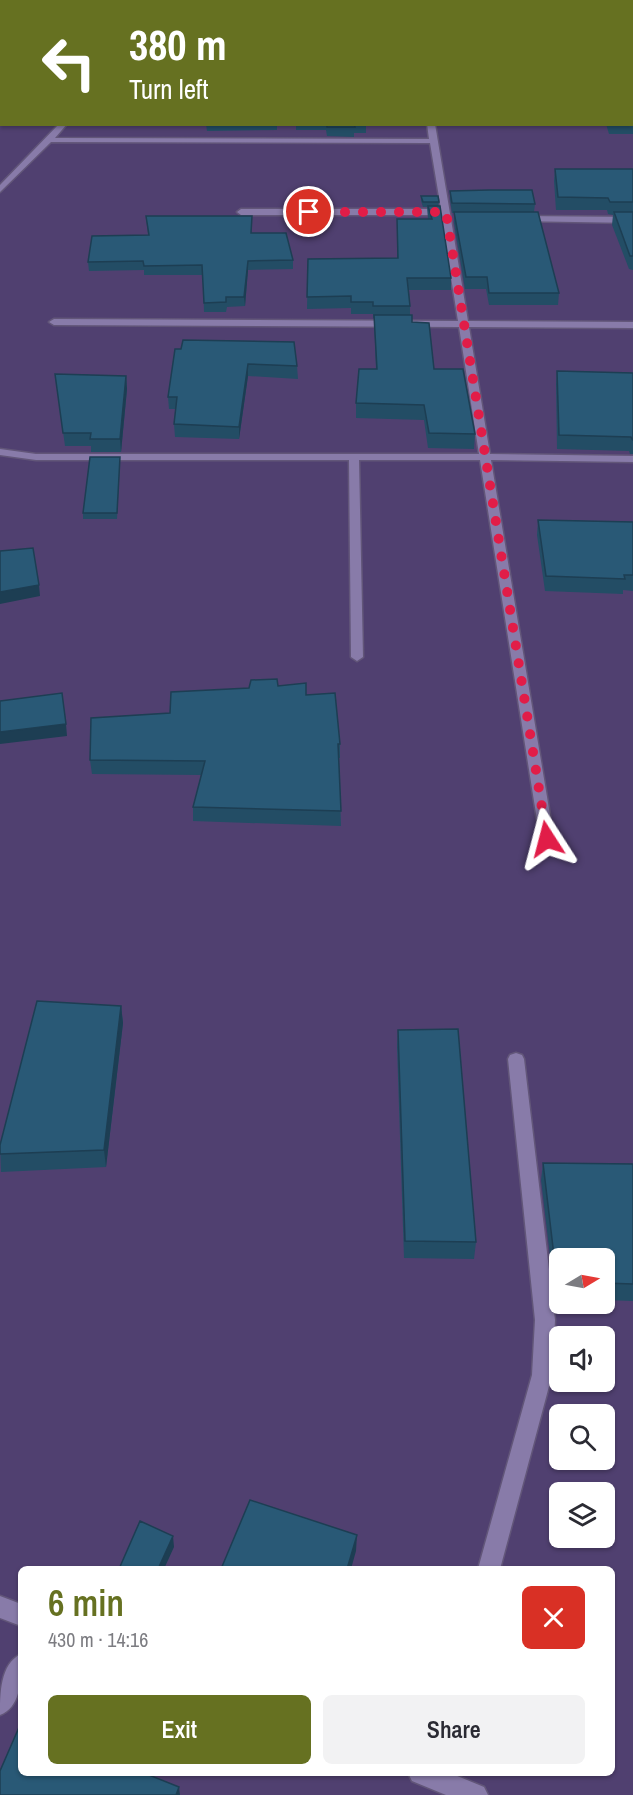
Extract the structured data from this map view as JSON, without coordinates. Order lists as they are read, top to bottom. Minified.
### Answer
{"north":"right","page":{"turn":["380 m","Turn left"],"heading":["6 min","430 m · 14:16"],"buttons":["Exit","Share"]}}
